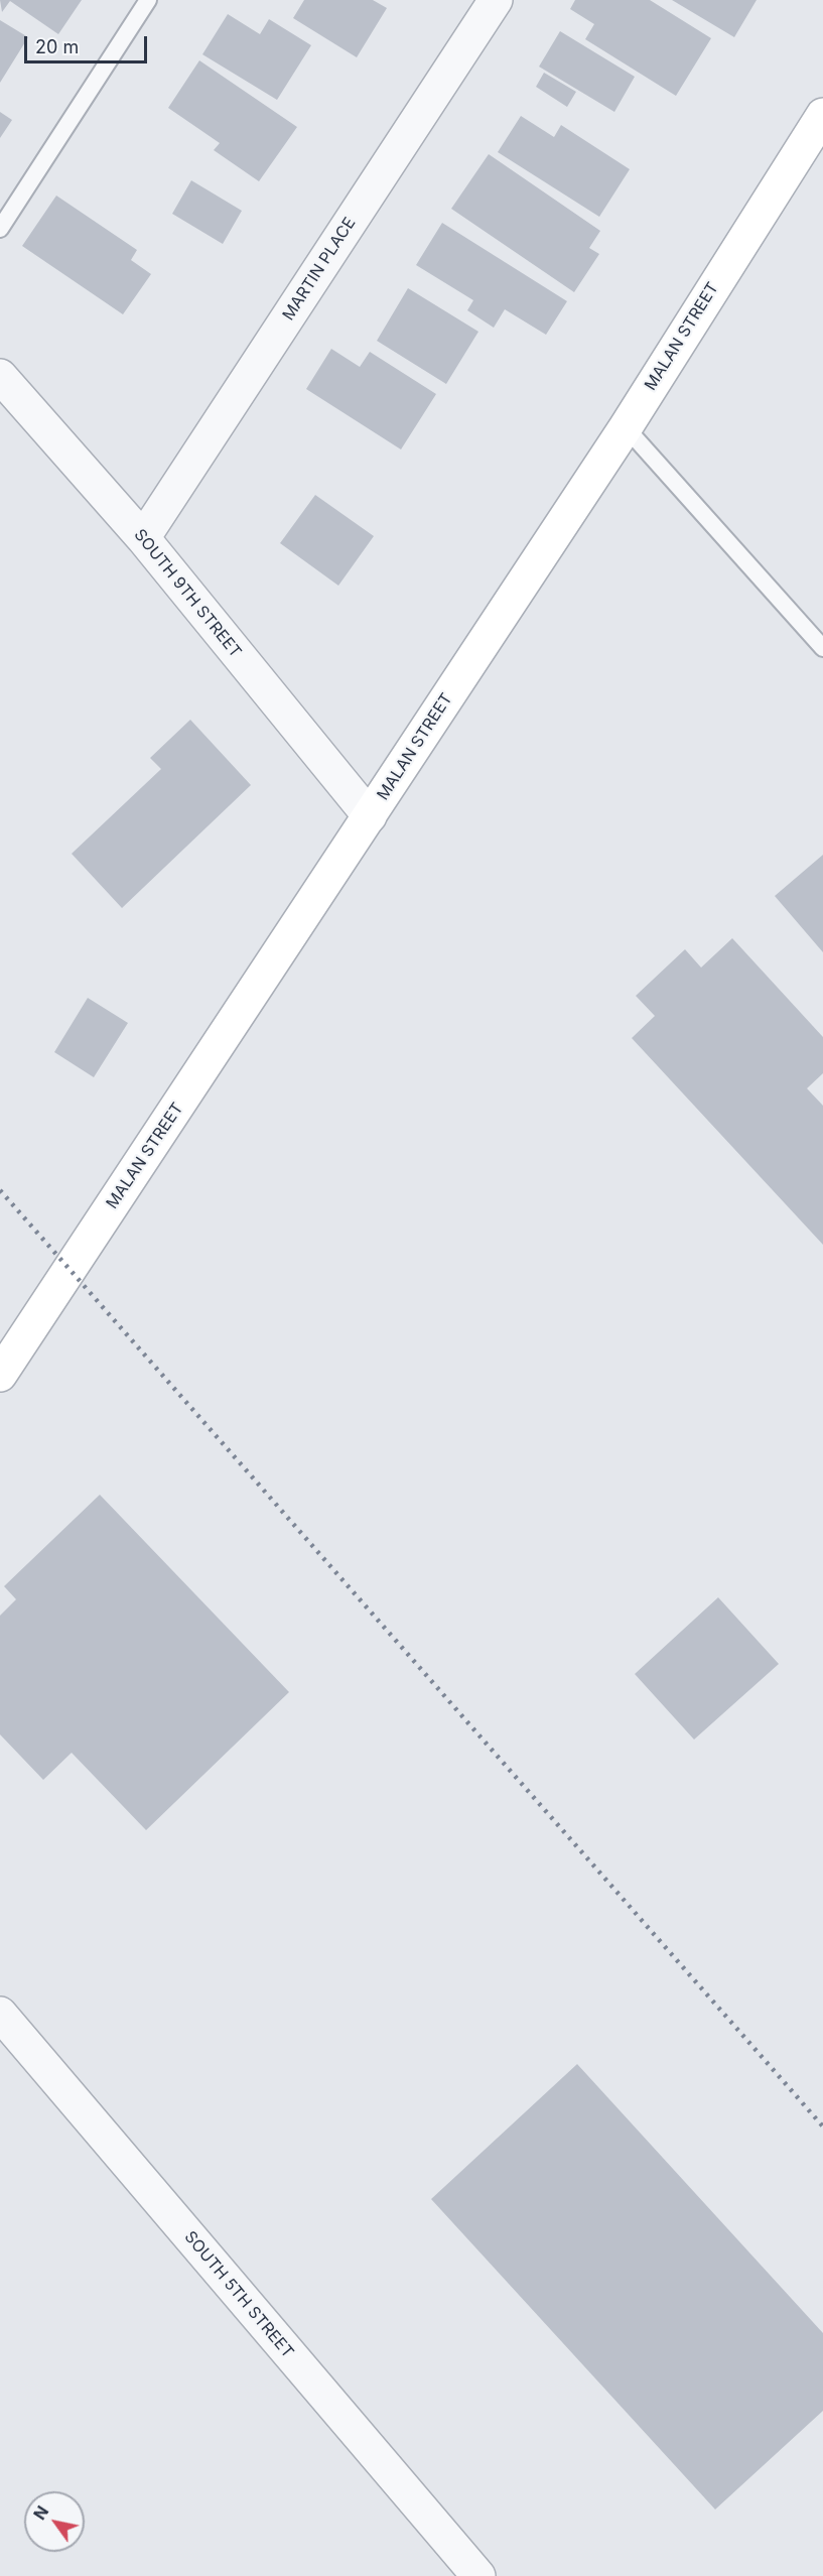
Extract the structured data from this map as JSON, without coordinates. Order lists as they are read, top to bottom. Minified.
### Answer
{"streets":{"street":["MARTIN PLACE","MALAN STREET","SOUTH 9TH STREET","SOUTH 5TH STREET"]},"crossings":[["MARTIN PLACE","SOUTH 9TH STREET"],["MALAN STREET","SOUTH 9TH STREET"]],"scale_bar":"20 m","north":"top left"}
